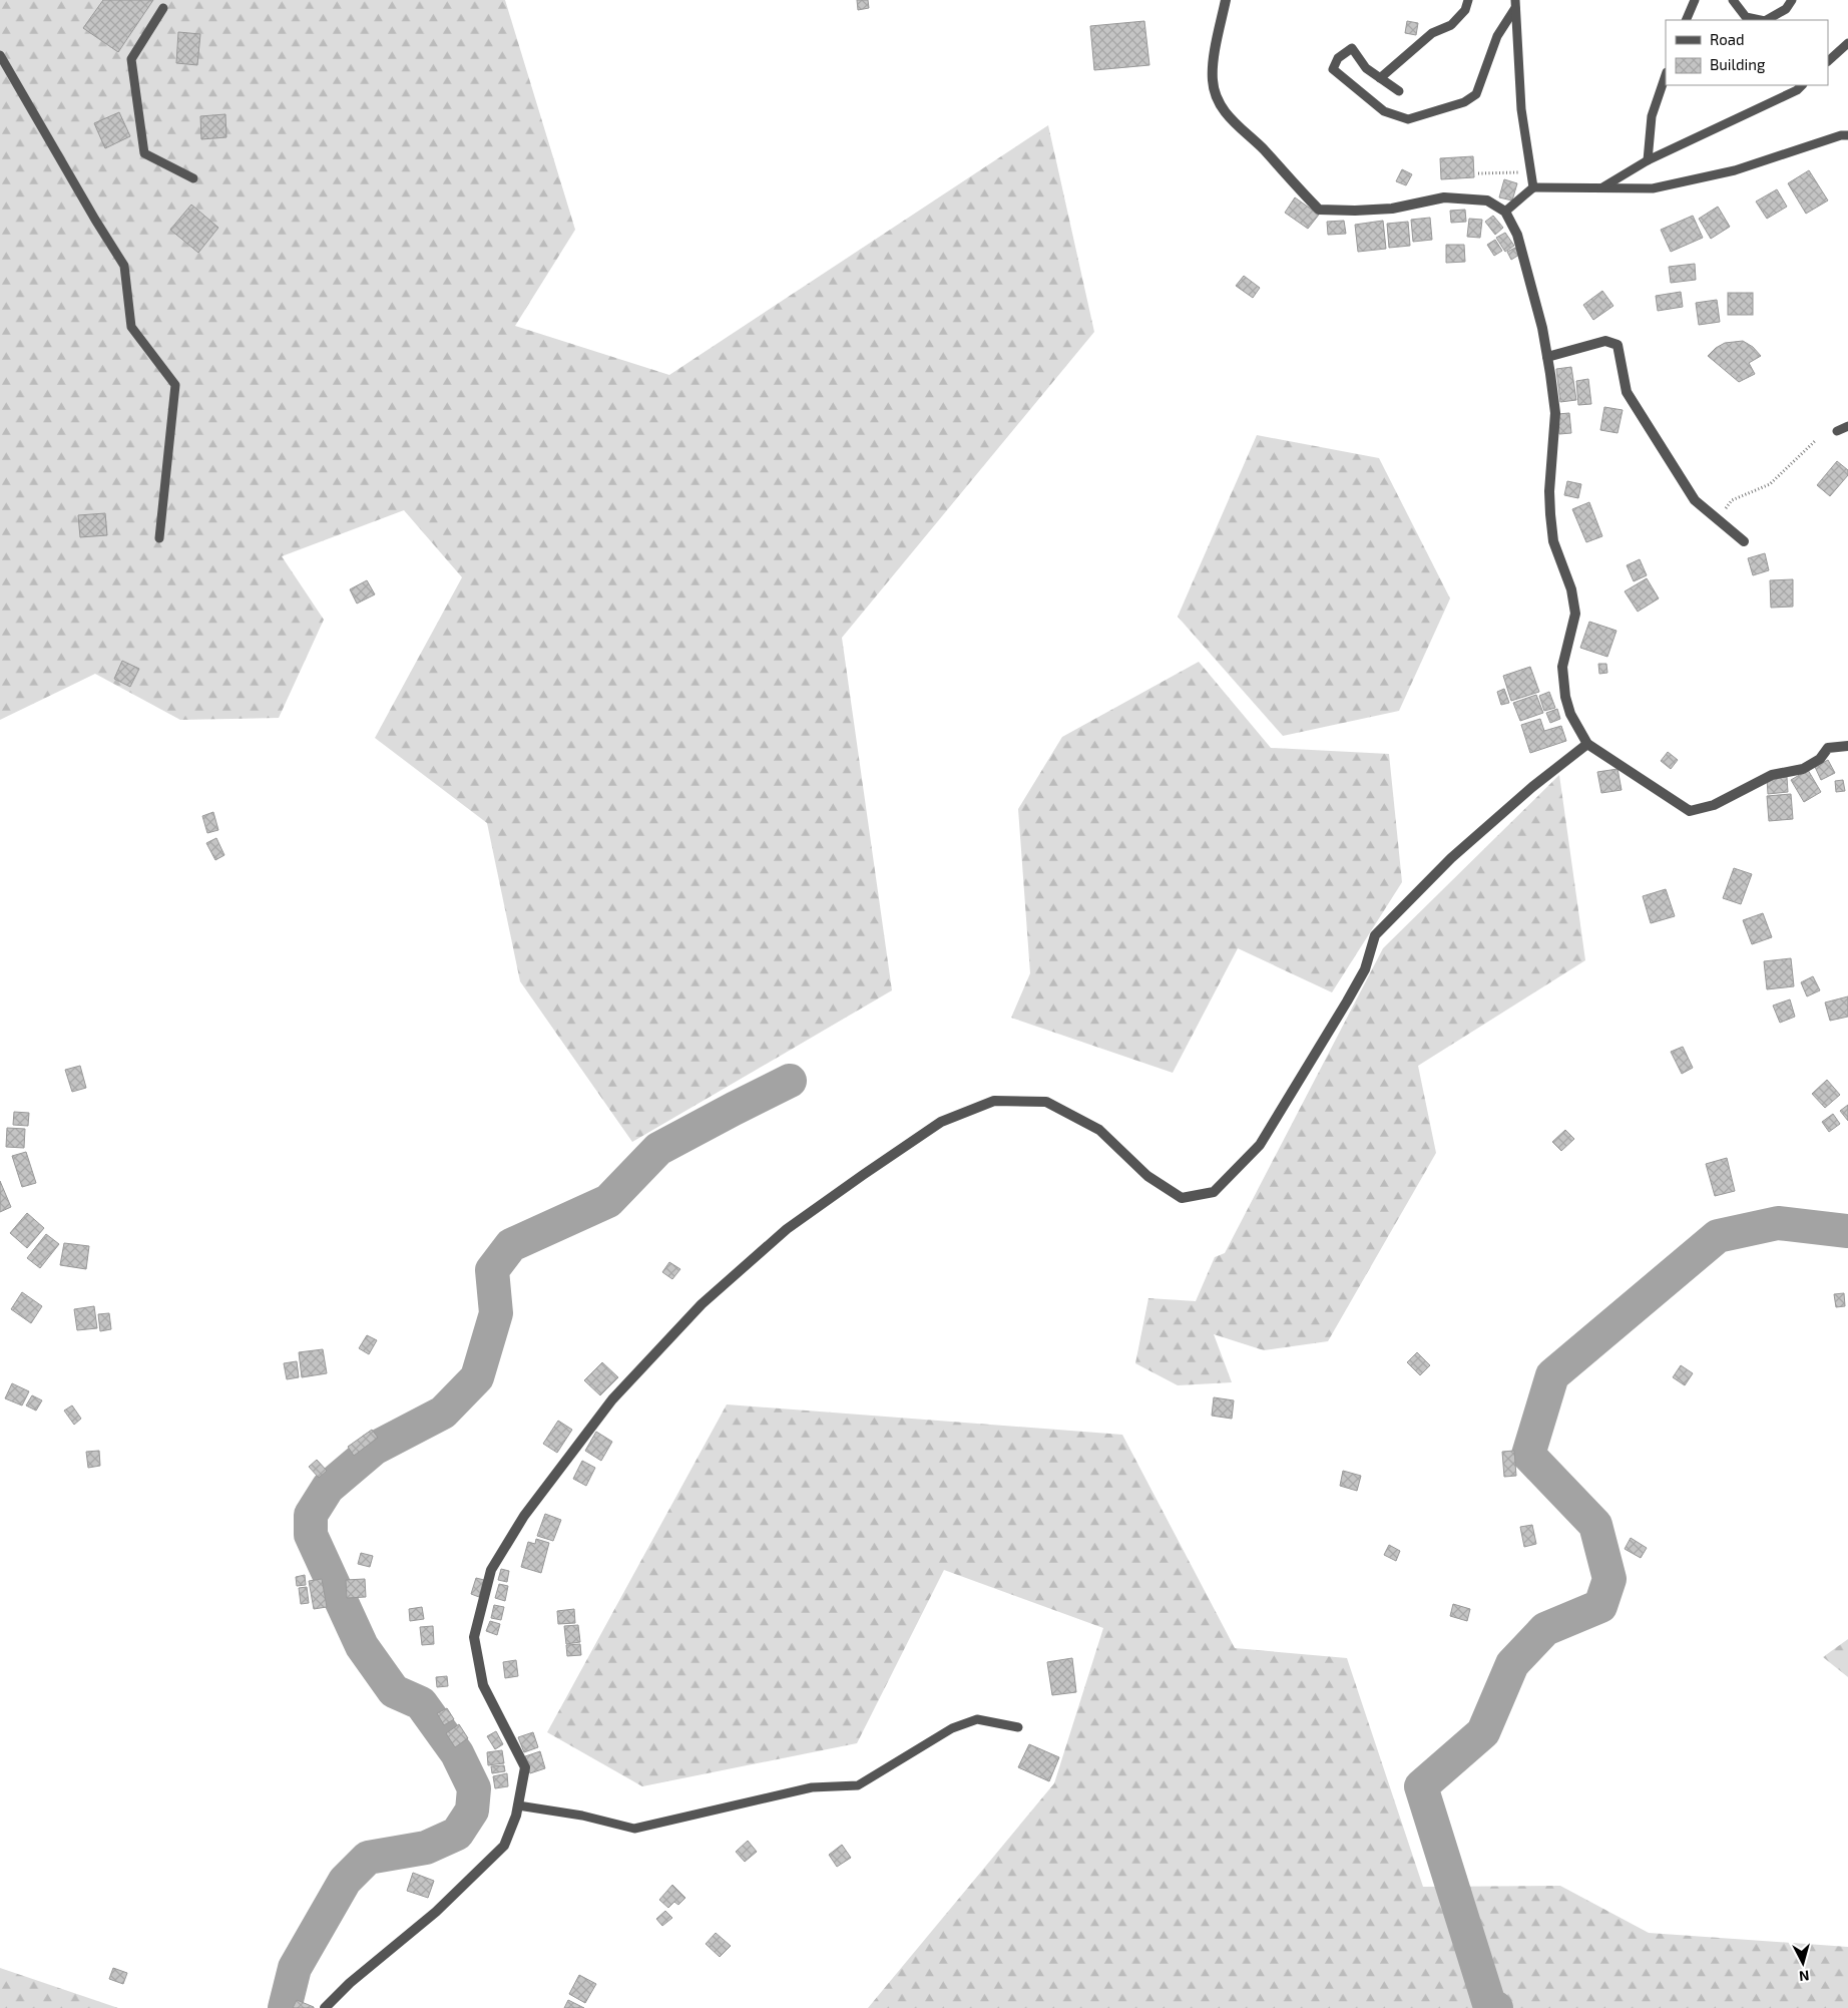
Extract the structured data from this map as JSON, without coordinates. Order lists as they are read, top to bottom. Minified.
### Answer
{"legend":["Road","Building"],"north":"bottom"}
